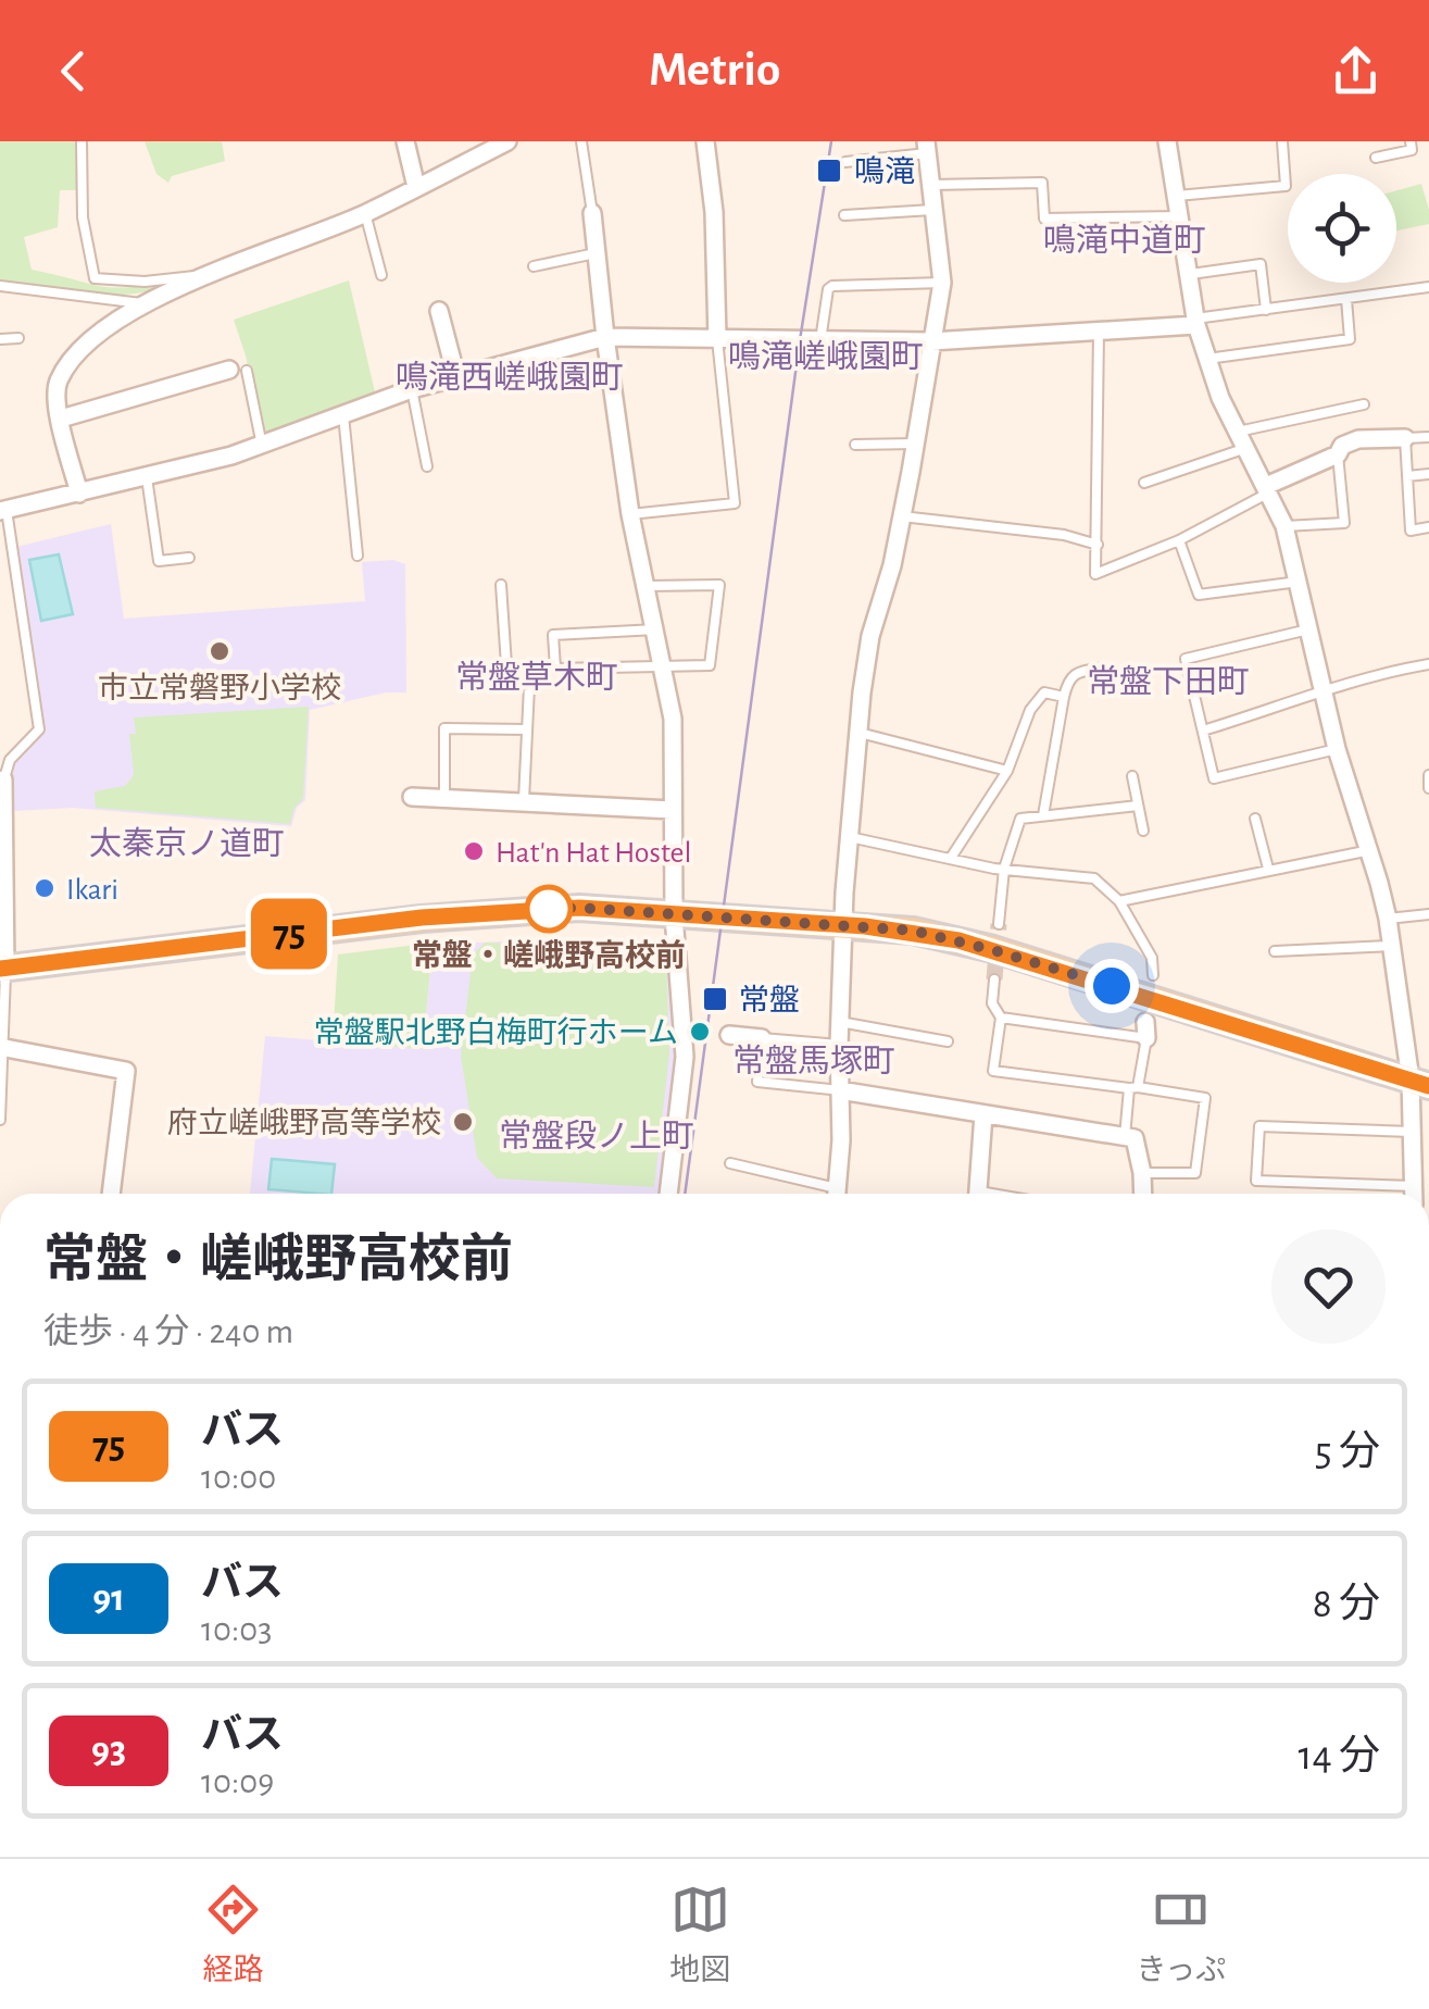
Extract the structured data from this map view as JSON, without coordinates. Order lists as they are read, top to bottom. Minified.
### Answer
{"districts":["鳴滝中道町","鳴滝嵯峨園町","鳴滝西嵯峨園町","常盤草木町","常盤下田町","太秦京ノ道町","常盤馬塚町","常盤段ノ上町"],"places":{"transit":["鳴滝","常盤"],"other":["市立常磐野小学校","Hat'n Hat Hostel","Ikari","常盤・嵯峨野高校前","常盤駅北野白梅町行ホーム","府立嵯峨野高等学校"]},"lines":["bus line 75"],"page":{"header":"Metrio","on_map":"75","heading":["常盤・嵯峨野高校前","徒歩 · 4 分 · 240 m"],"list":[{"mark":"75","name":"バス","note":"10:00","value":"5 分"},{"mark":"91","name":"バス","note":"10:03","value":"8 分"},{"mark":"93","name":"バス","note":"10:09","value":"14 分"}],"tabs":["経路","地図","きっぷ"]}}
